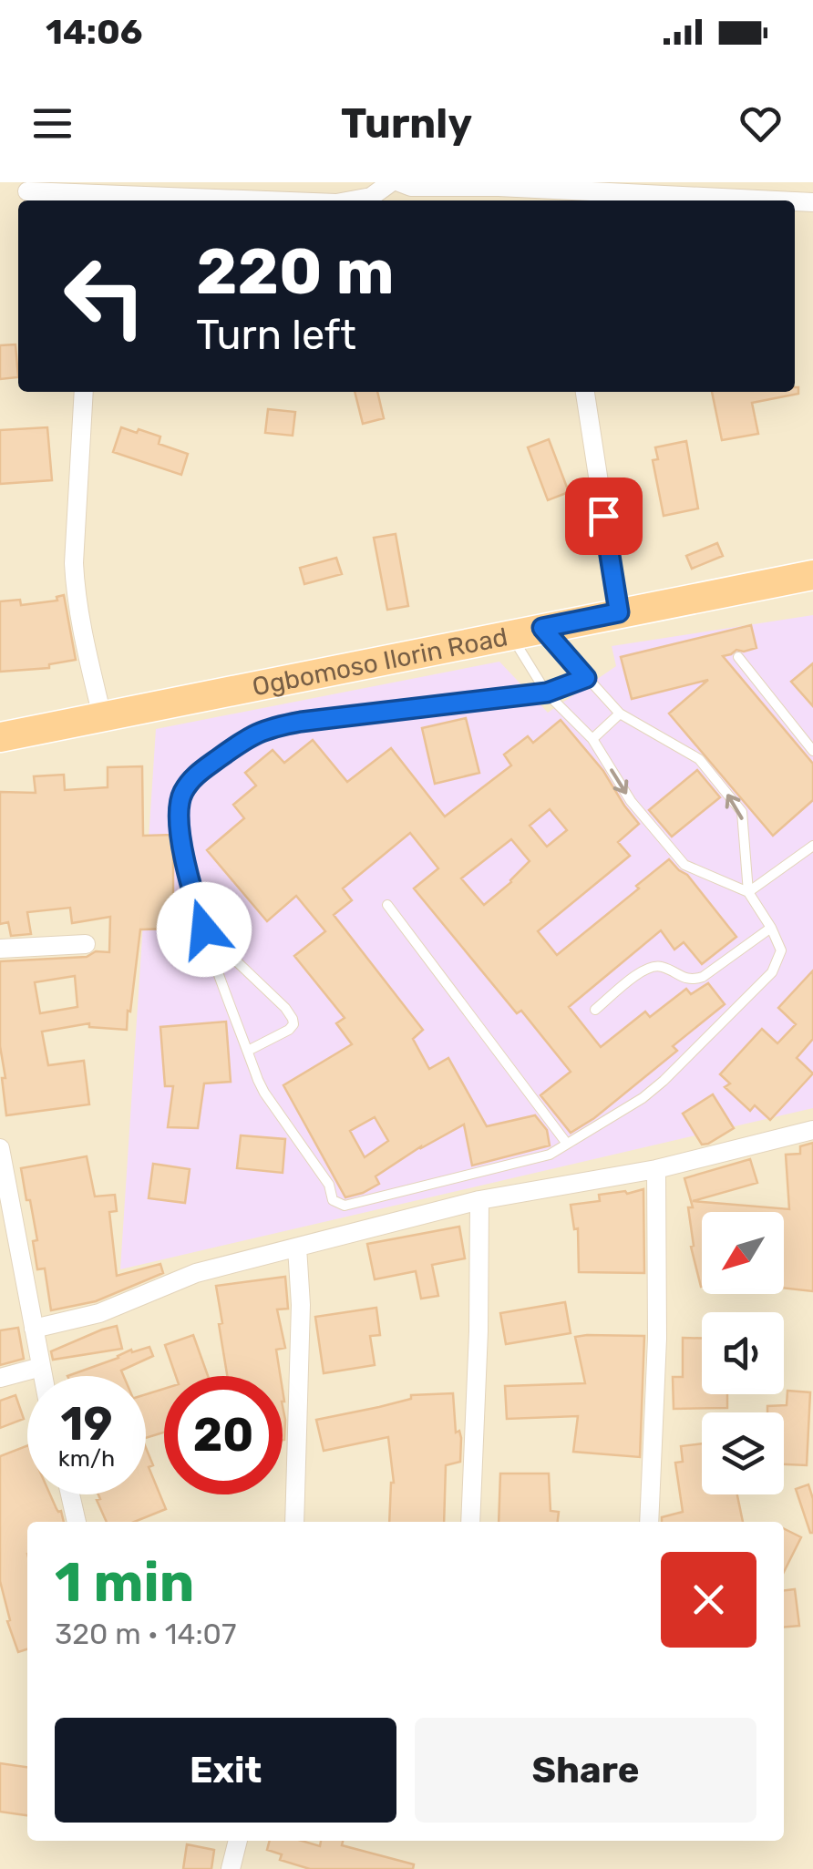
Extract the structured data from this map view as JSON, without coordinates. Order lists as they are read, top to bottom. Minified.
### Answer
{"streets":{"highway":["Ogbomoso Ilorin Road"]},"north":"bottom left","page":{"status":"14:06","header":"Turnly","turn":["220 m","Turn left"],"speed":"19 km/h","limit":"20","heading":["1 min","320 m · 14:07"],"buttons":["Exit","Share"]}}
